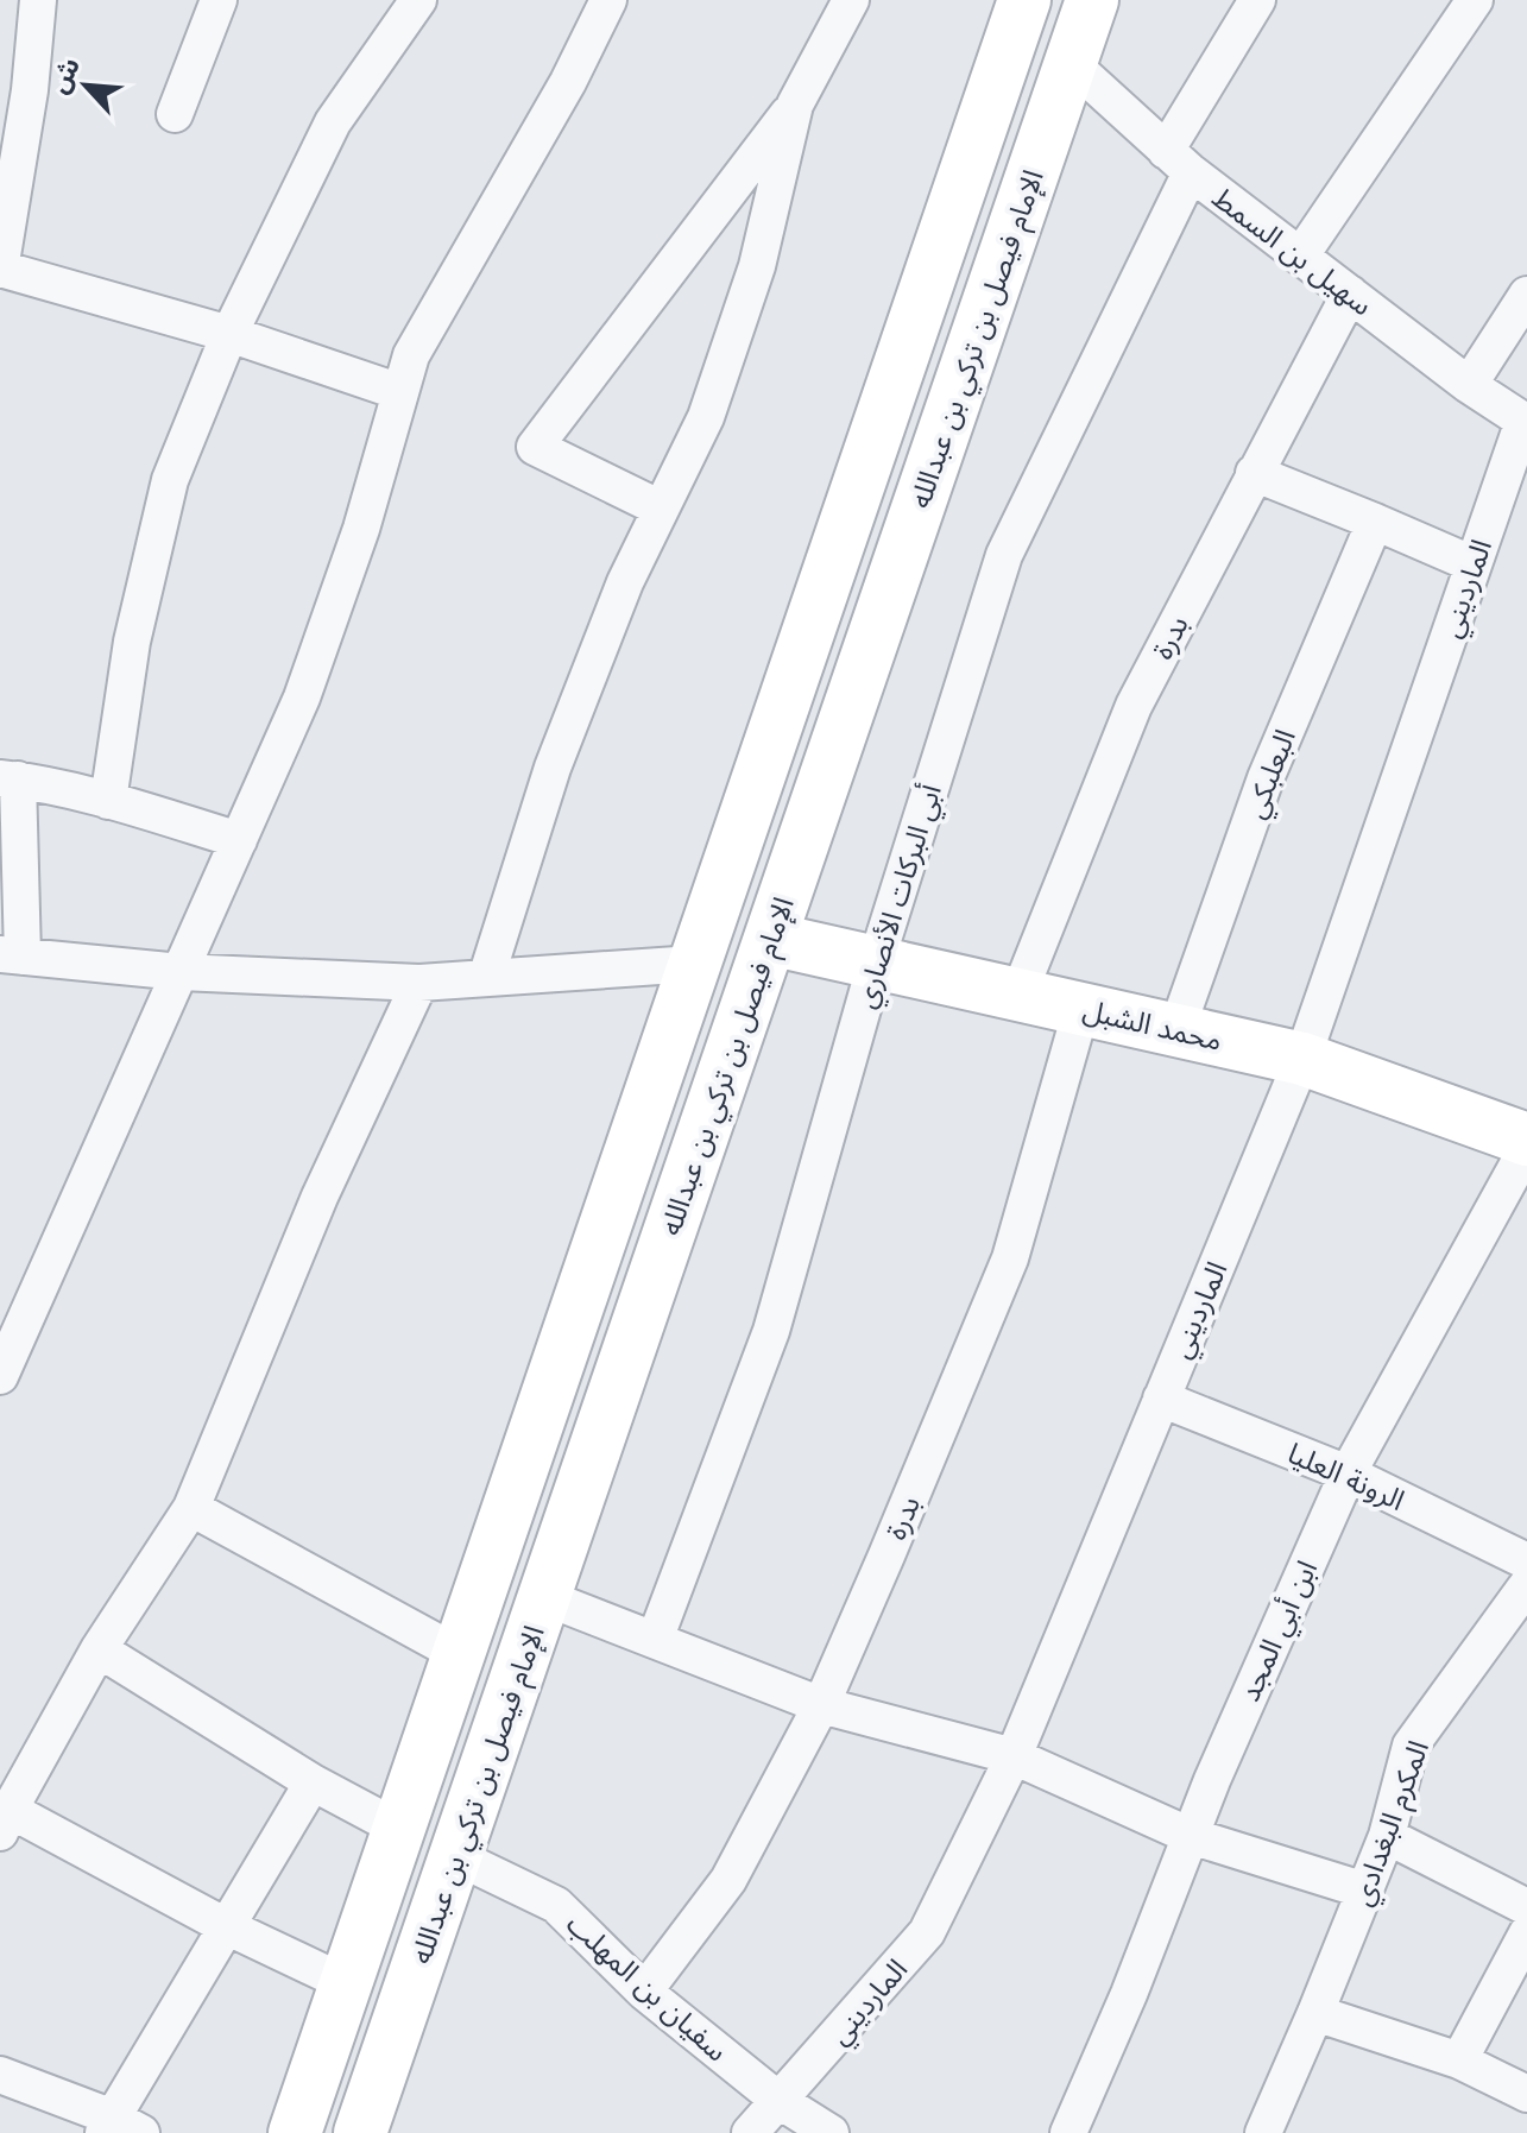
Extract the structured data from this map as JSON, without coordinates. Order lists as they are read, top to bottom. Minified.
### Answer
{"streets":{"main road":["الإمام فيصل بن تركي بن عبدالله","محمد الشبل"],"street":["سهيل بن السمط","المارديني","بدرة","البعلبكي","أبي البركات الأنصاري","الرونة العليا","ابن أبي المجد","المكرم البغدادي","سفيان بن المهلب"]},"crossings":[["سهيل بن السمط","الإمام فيصل بن تركي بن عبدالله"],["سهيل بن السمط","المارديني"],["سهيل بن السمط","بدرة"],["سهيل بن السمط","أبي البركات الأنصاري"],["الإمام فيصل بن تركي بن عبدالله","محمد الشبل"],["الإمام فيصل بن تركي بن عبدالله","سفيان بن المهلب"],["المارديني","محمد الشبل"],["المارديني","الرونة العليا"],["المارديني","سفيان بن المهلب"],["بدرة","محمد الشبل"],["بدرة","سفيان بن المهلب"],["البعلبكي","محمد الشبل"],["أبي البركات الأنصاري","محمد الشبل"],["الرونة العليا","ابن أبي المجد"]],"north":"top left"}
